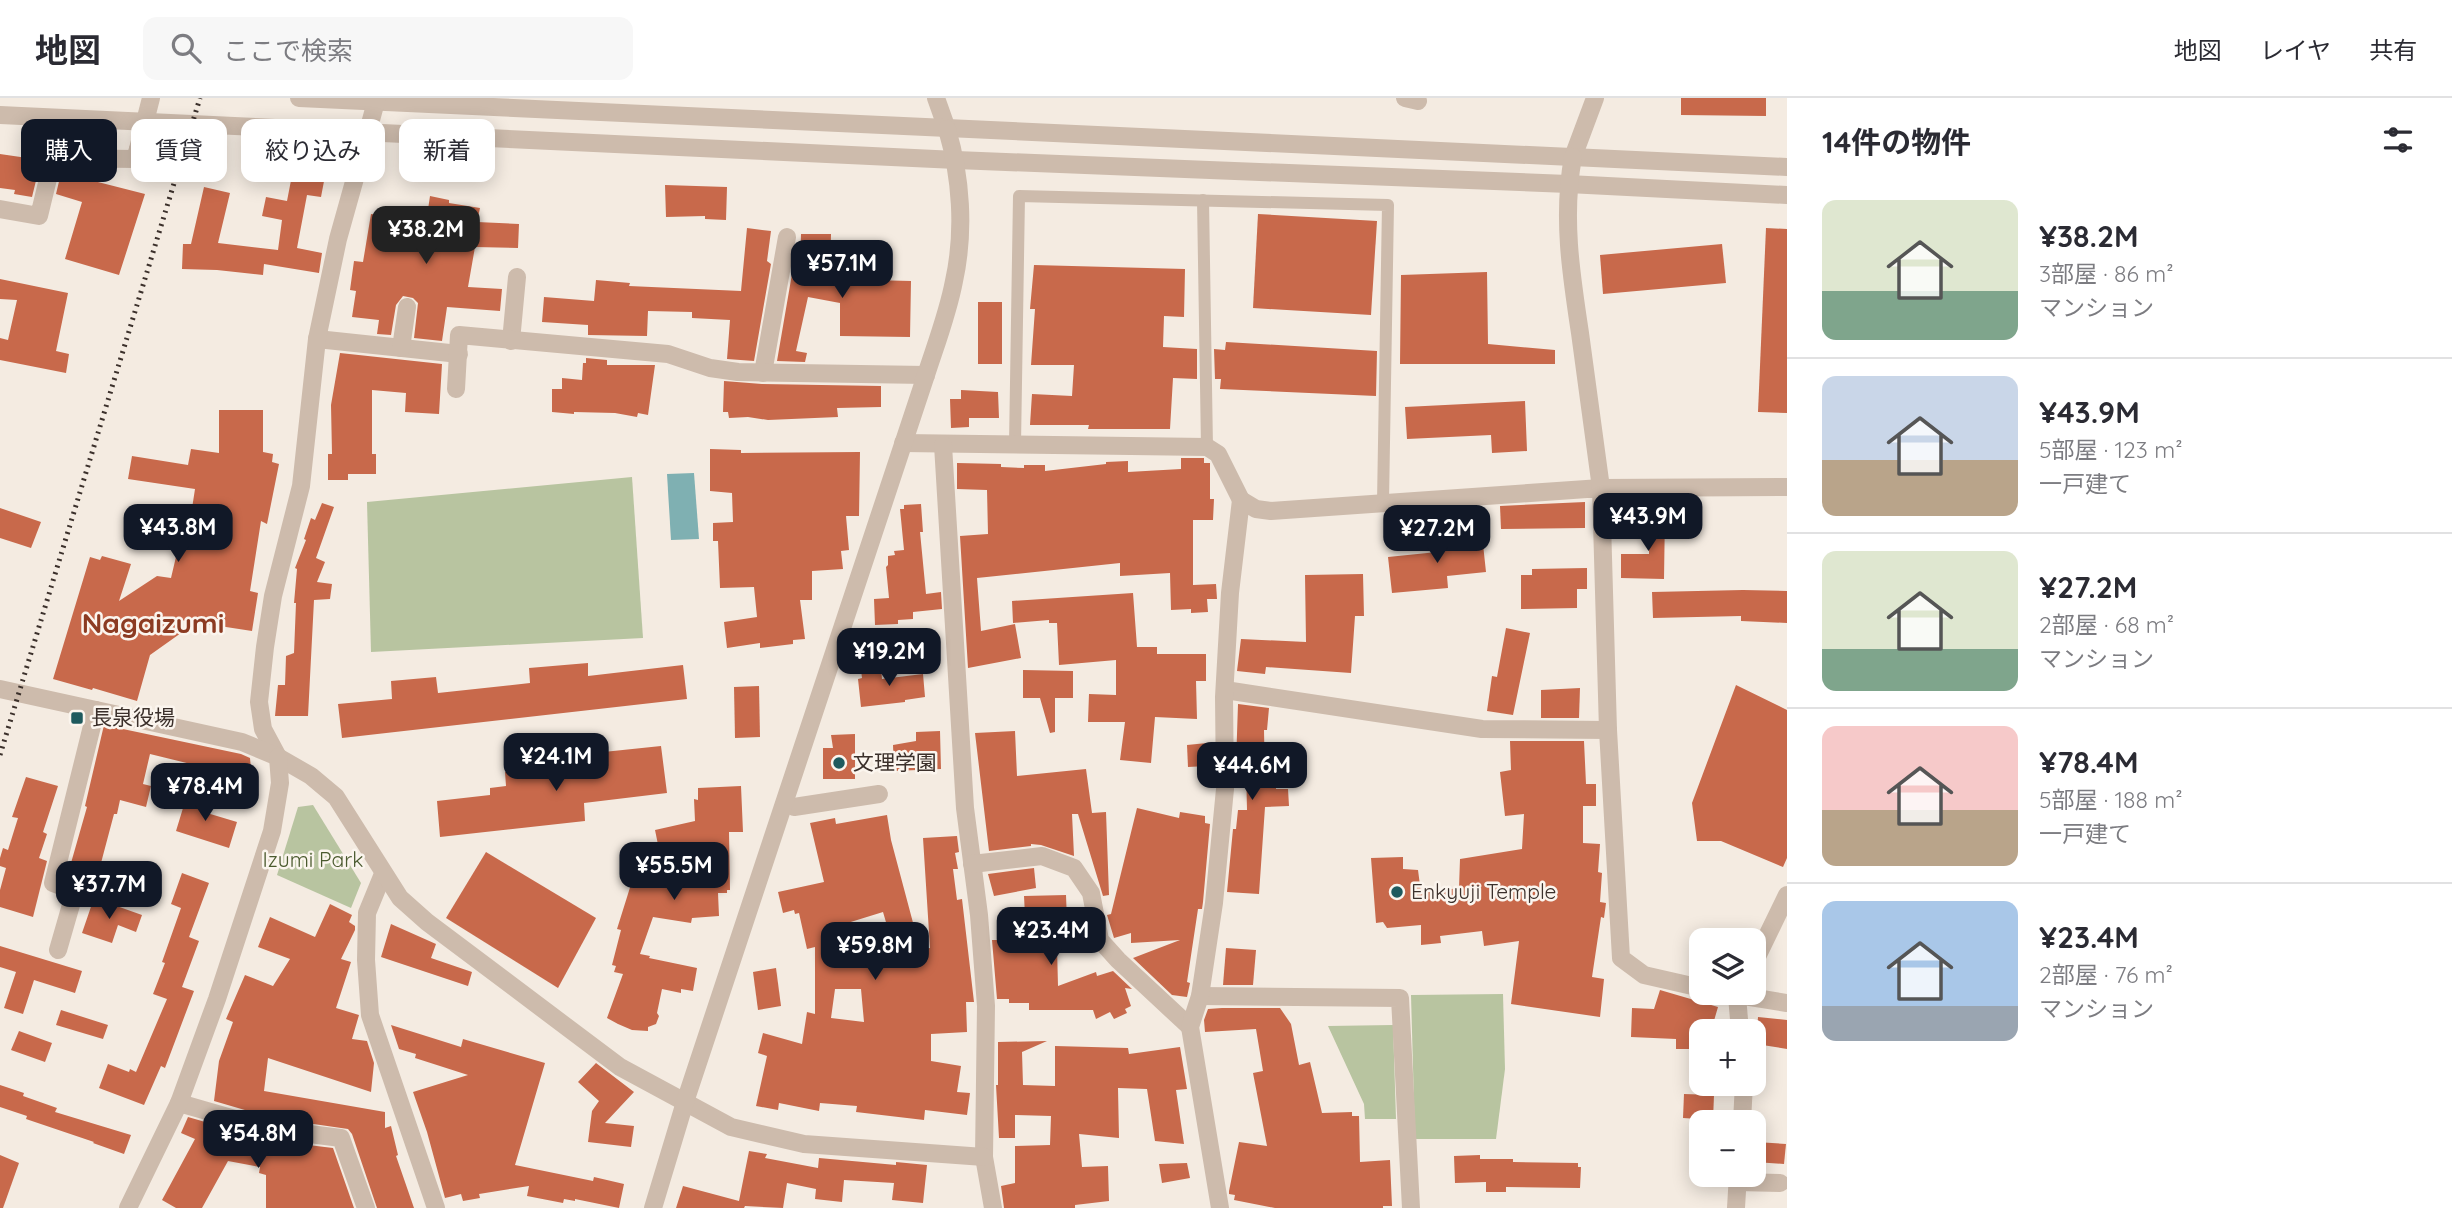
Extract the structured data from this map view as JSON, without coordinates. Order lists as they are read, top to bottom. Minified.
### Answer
{"districts":["Nagaizumi"],"parks":["Izumi Park"],"places":{"transit":["長泉役場"],"other":["文理学園","Enkyuji Temple"]},"page":{"header":"地図","search":"ここで検索","nav":["地図","レイヤ","共有"],"heading":"14件の物件","chip":["購入","賃貸","絞り込み","新着"],"list":[{"name":"¥38.2M","note":"3部屋 · 86 m² · マンション"},{"name":"¥43.9M","note":"5部屋 · 123 m² · 一戸建て"},{"name":"¥27.2M","note":"2部屋 · 68 m² · マンション"},{"name":"¥78.4M","note":"5部屋 · 188 m² · 一戸建て"},{"name":"¥23.4M","note":"2部屋 · 76 m² · マンション"}],"price":["¥38.2M","¥57.1M","¥43.9M","¥43.8M","¥27.2M","¥19.2M","¥24.1M","¥44.6M","¥78.4M","¥55.5M","¥37.7M","¥23.4M","¥59.8M","¥54.8M"],"map_buttons":["+","−"]}}
